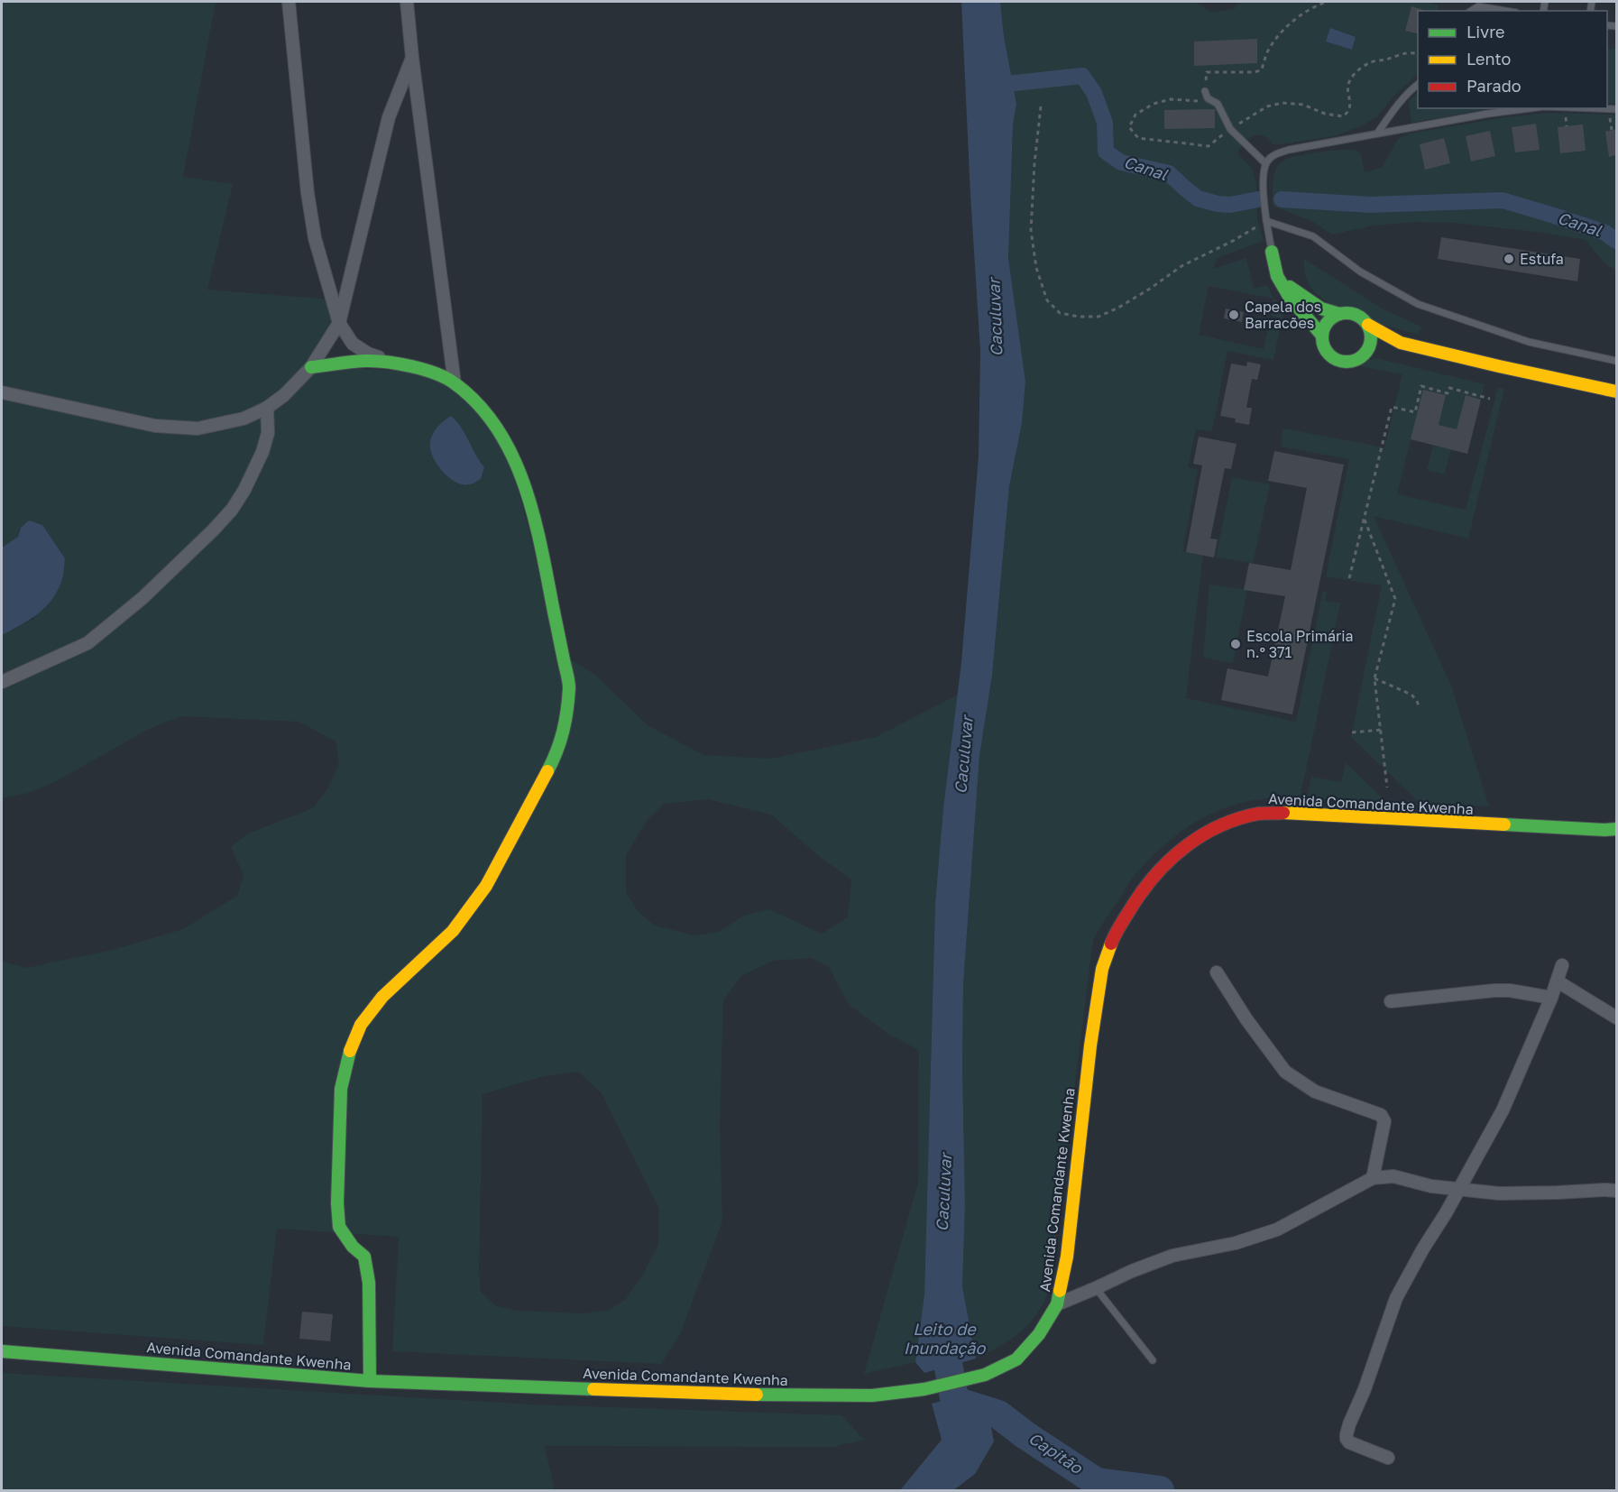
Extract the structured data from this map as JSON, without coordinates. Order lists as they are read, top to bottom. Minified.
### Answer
{"streets":{"main road":["Avenida Comandante Kwenha"]},"water":["Canal","Caculuvar","Leito de Inundação","Capitão"],"places":["Estufa","Capela dos Barracões","Escola Primária n.º 371"],"legend":["Livre","Lento","Parado"]}
